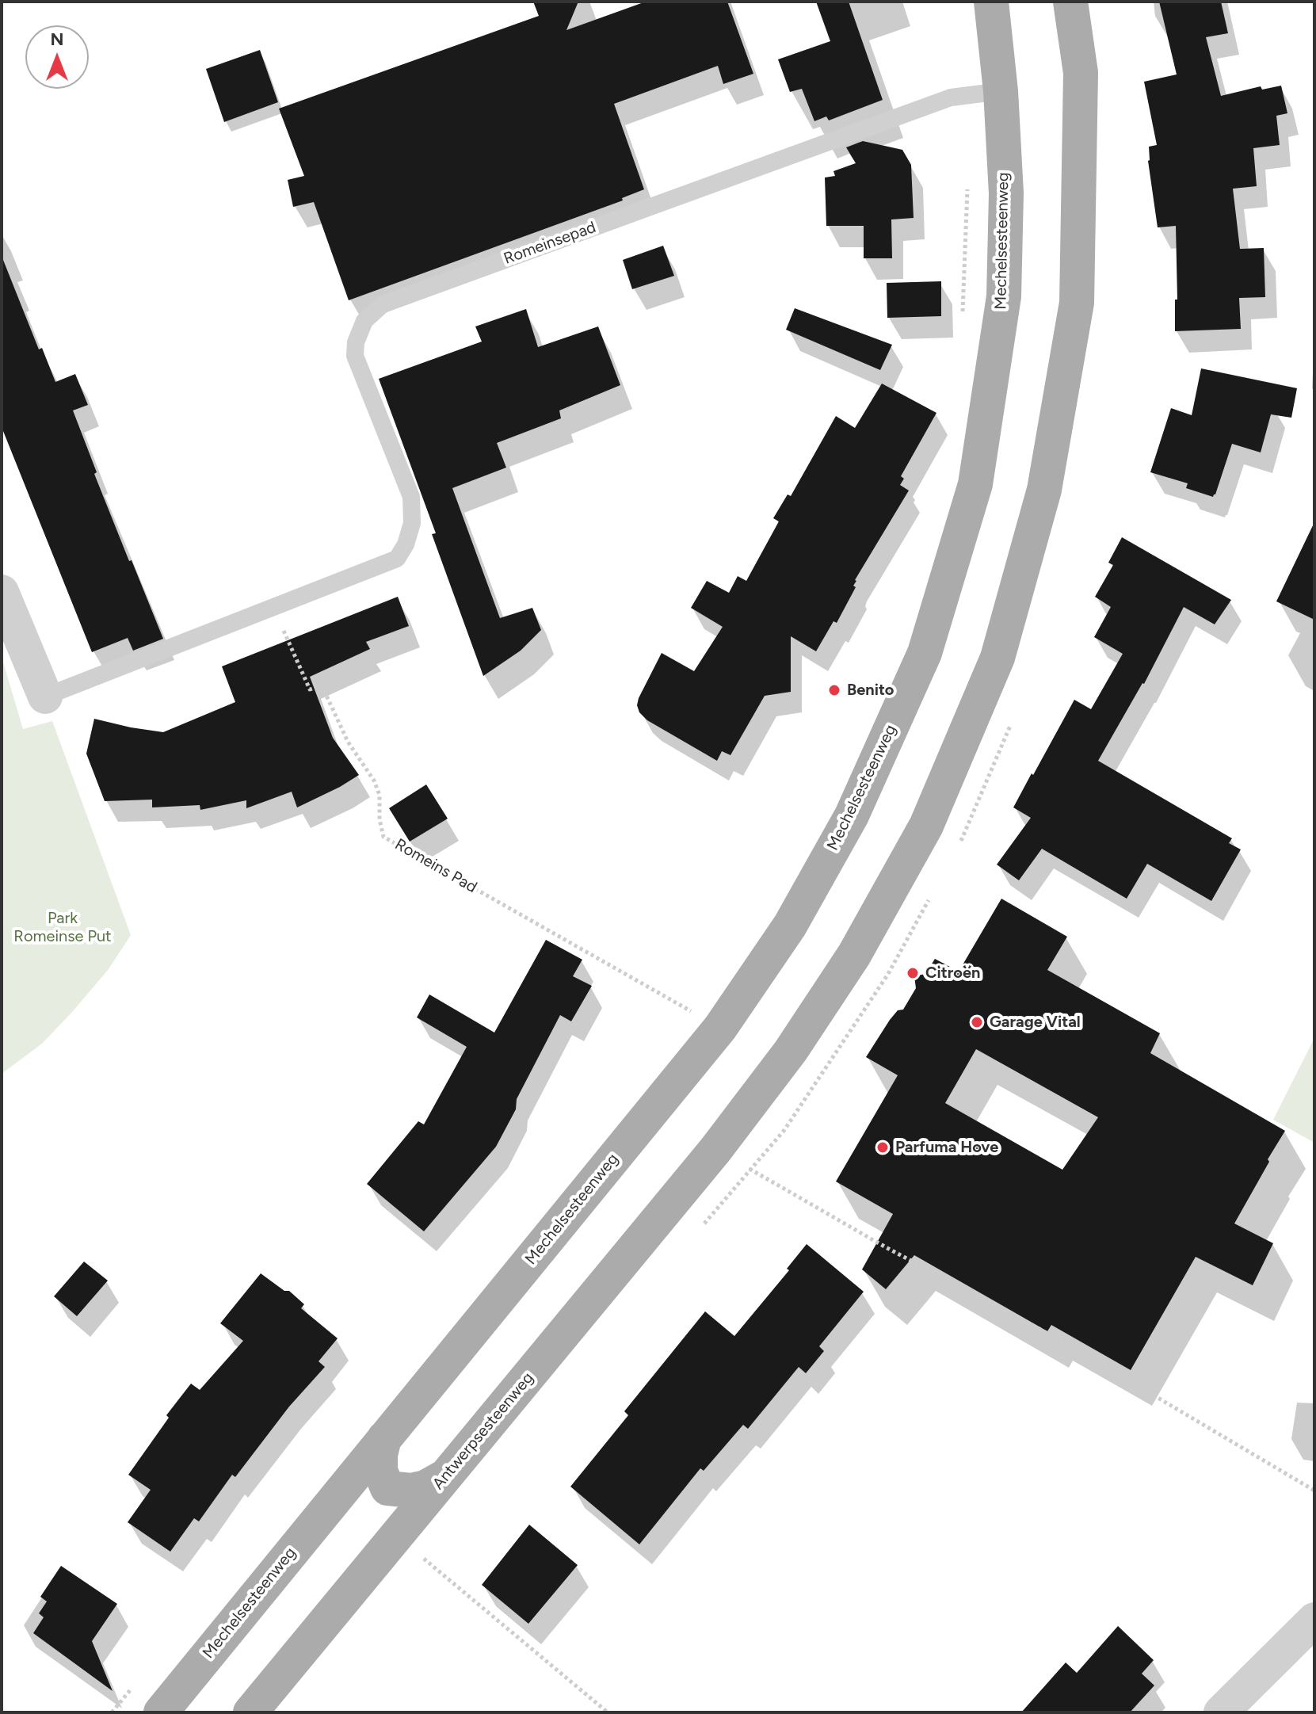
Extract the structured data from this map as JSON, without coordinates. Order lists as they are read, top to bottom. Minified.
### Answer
{"streets":{"main road":["Mechelsesteenweg","Antwerpsesteenweg"],"lane":["Romeinsepad"],"path":["Romeins Pad"]},"crossings":[["Mechelsesteenweg","Romeinsepad"],["Romeinsepad","Romeins Pad"]],"parks":["Park Romeinse Put"],"places":["Benito","Citroën","Garage Vital","Parfuma Hove"],"north":"top"}
